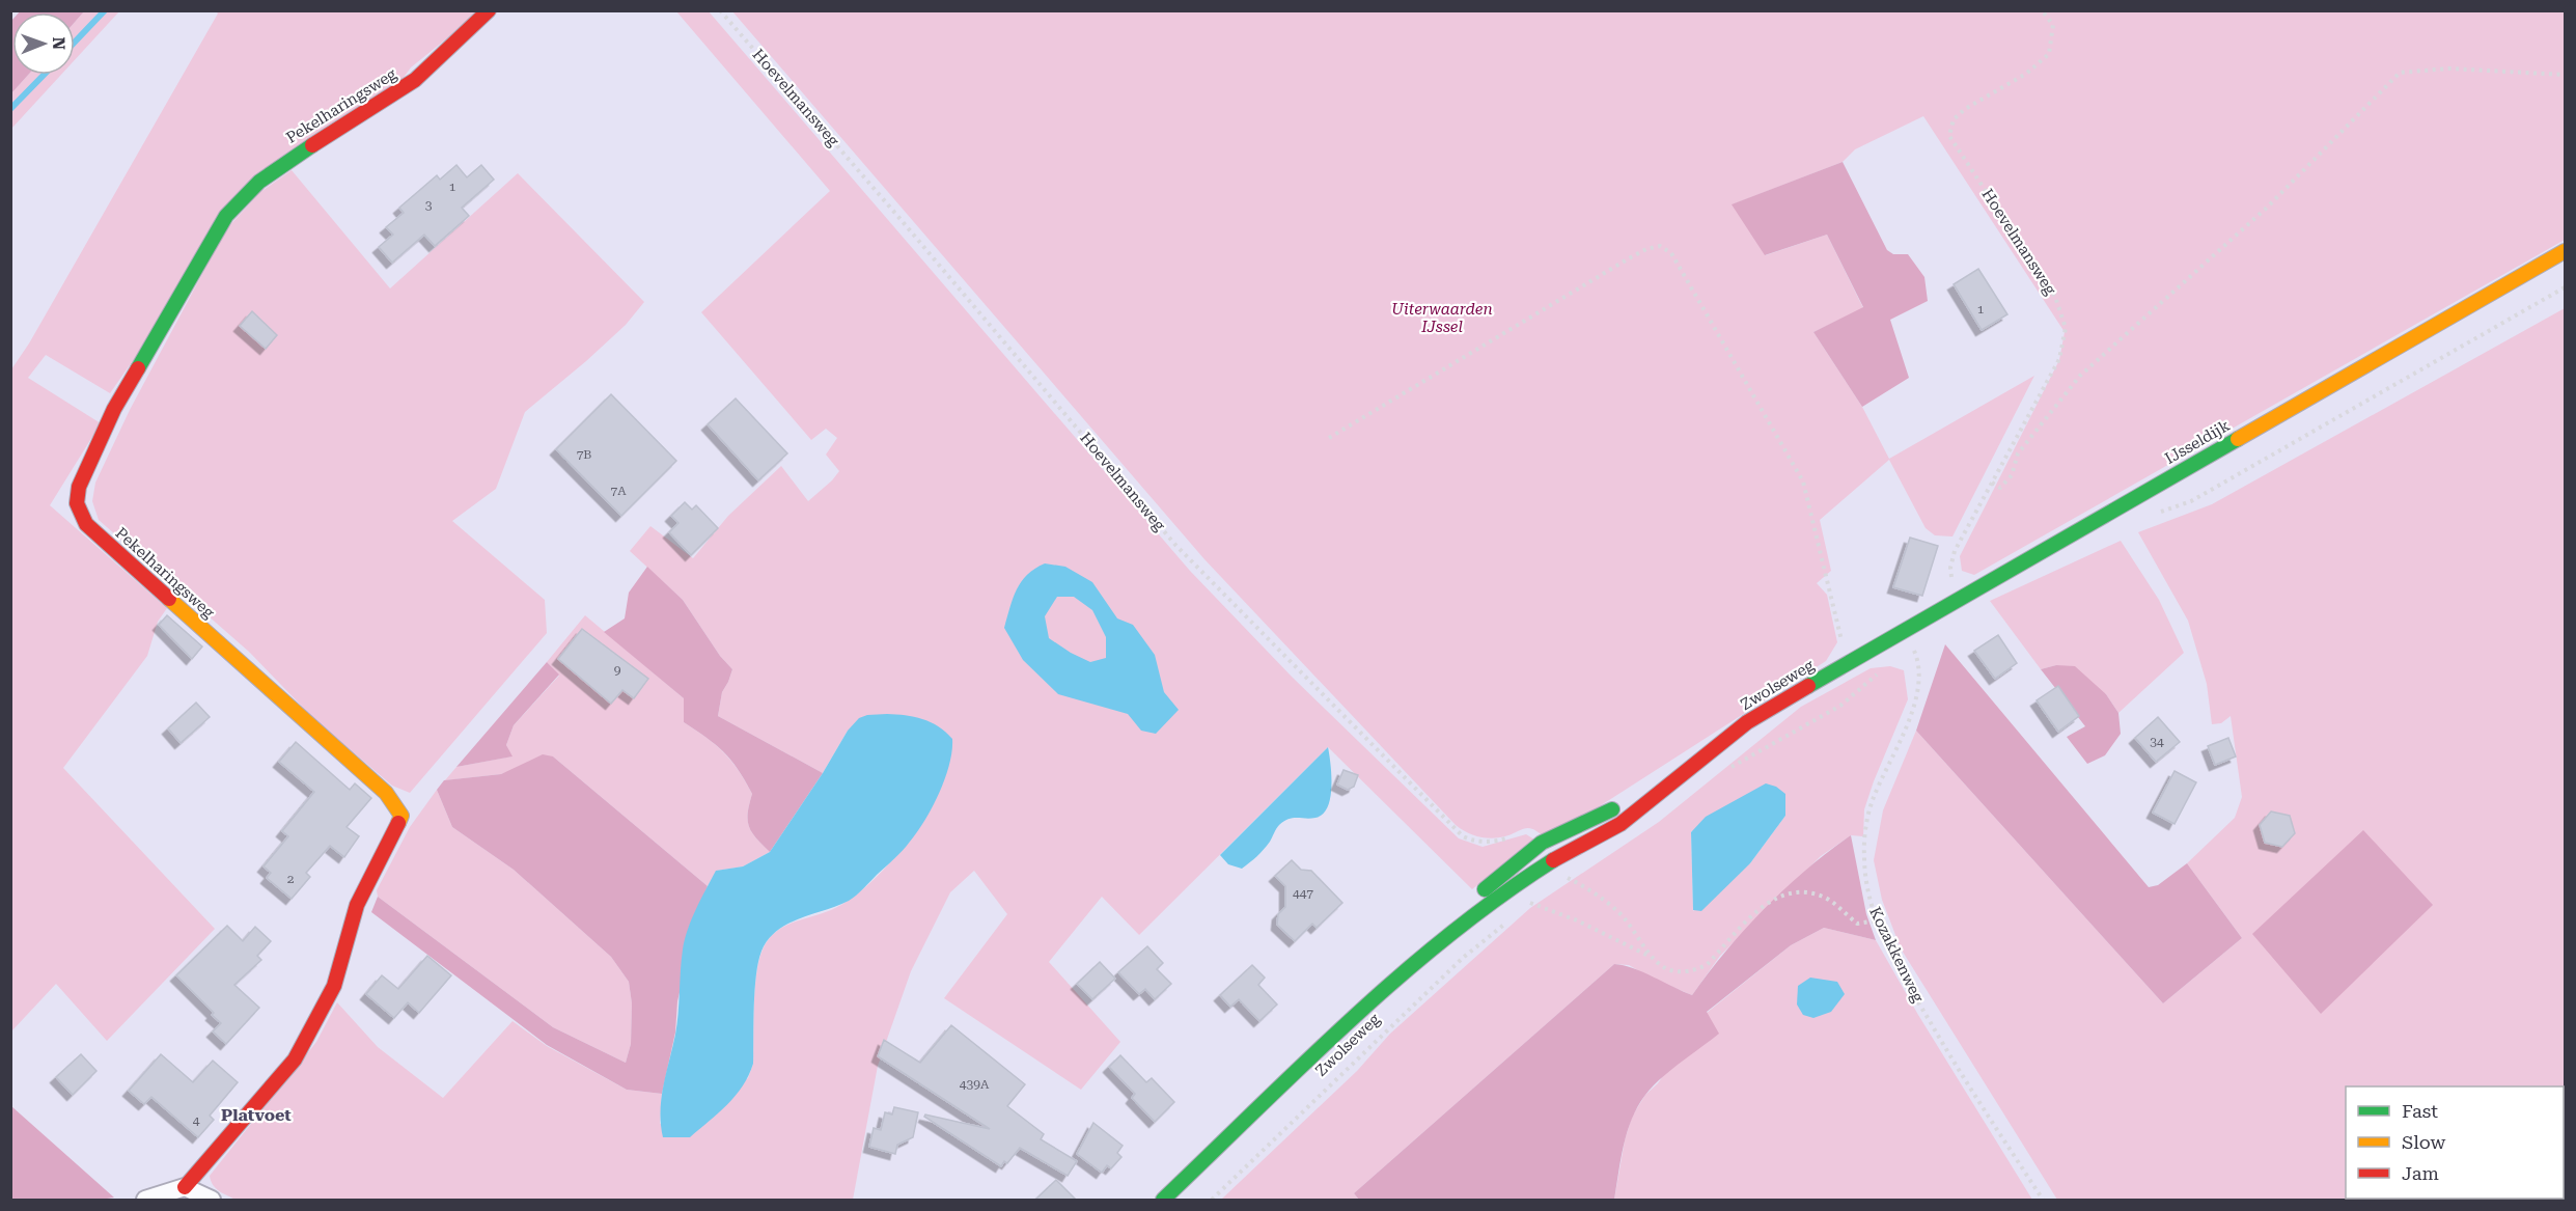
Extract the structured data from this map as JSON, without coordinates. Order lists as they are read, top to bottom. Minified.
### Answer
{"streets":{"main road":["Pekelharingsweg","IJsseldijk","Zwolseweg"],"path":["Hoevelmansweg","Kozakkenweg"]},"crossings":[["Hoevelmansweg","IJsseldijk"],["IJsseldijk","Zwolseweg"]],"districts":["Platvoet"],"parks":["Uiterwaarden IJssel"],"house_numbers":["1","3","1","7B","7A","9","34","2","447","439A","4"],"legend":["Fast","Slow","Jam"],"north":"right"}
